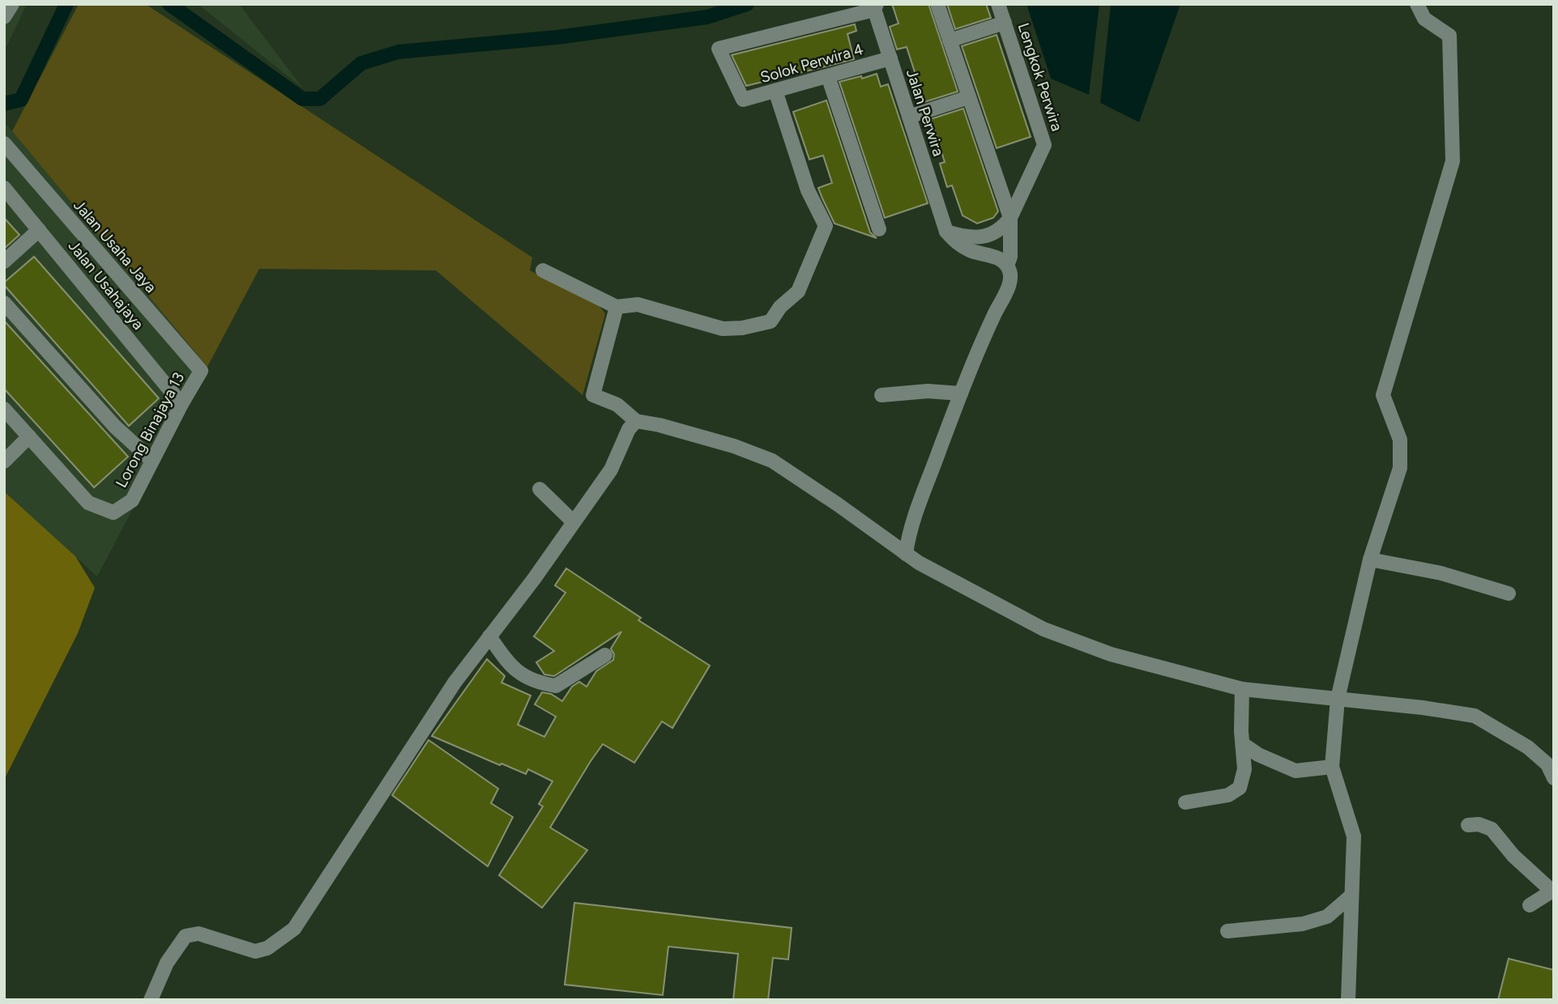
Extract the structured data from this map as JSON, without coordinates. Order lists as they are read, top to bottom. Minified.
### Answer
{"streets":{"street":["Solok Perwira 4","Lengkok Perwira","Jalan Perwira","Jalan Usaha Jaya","Jalan Usahajaya","Lorong Binajaya 13"]},"crossings":[["Solok Perwira 4","Jalan Perwira"],["Lengkok Perwira","Jalan Perwira"],["Jalan Usaha Jaya","Lorong Binajaya 13"],["Jalan Usahajaya","Lorong Binajaya 13"]]}
